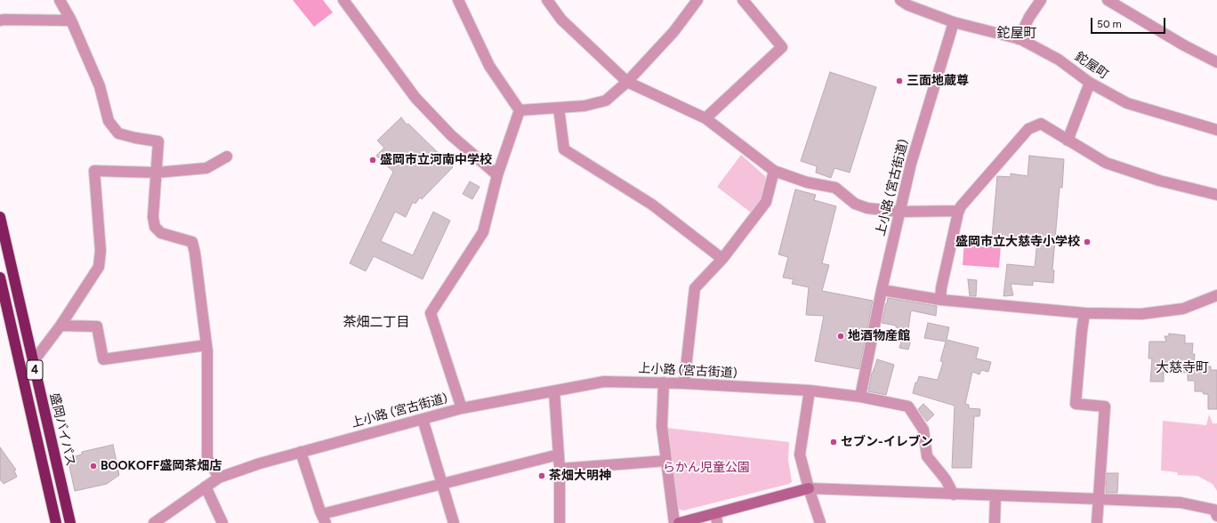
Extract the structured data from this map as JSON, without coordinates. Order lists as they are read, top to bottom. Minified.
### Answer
{"streets":{"highway":["4","盛岡バイパス"],"street":["鉈屋町","上小路 (宮古街道)"]},"crossings":[["鉈屋町","上小路 (宮古街道)"]],"districts":["鉈屋町","茶畑二丁目","大慈寺町"],"parks":["らかん児童公園"],"places":["三面地蔵尊","盛岡市立河南中学校","盛岡市立大慈寺小学校","地酒物産館","セブン-イレブン","BOOKOFF盛岡茶畑店","茶畑大明神"],"scale_bar":"50 m"}
